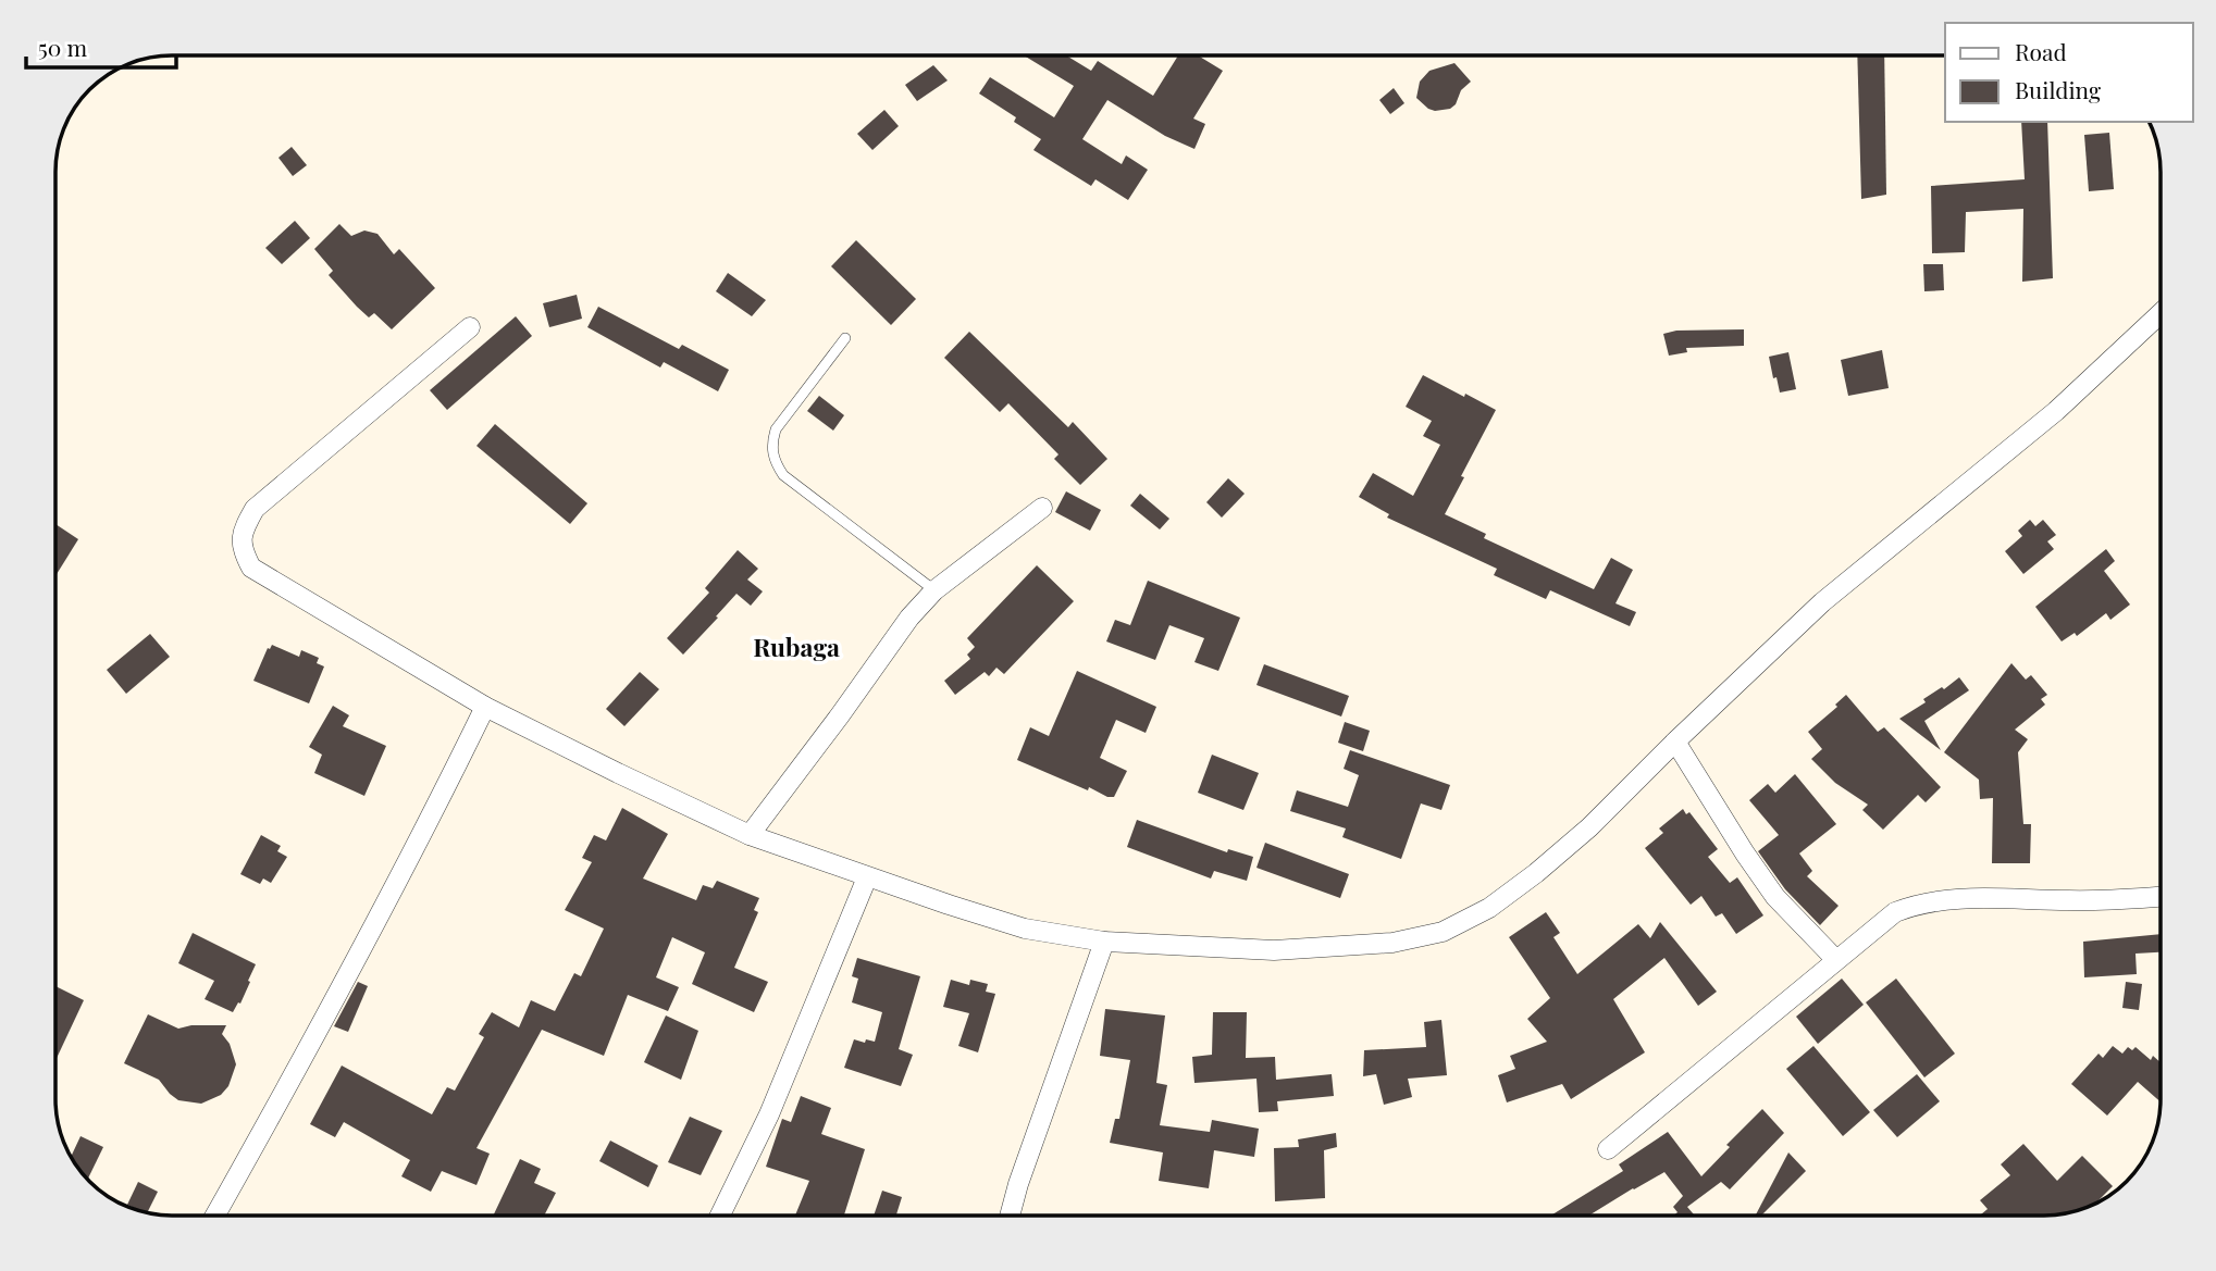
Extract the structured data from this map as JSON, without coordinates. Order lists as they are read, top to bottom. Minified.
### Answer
{"districts":["Rubaga"],"legend":["Road","Building"],"scale_bar":"50 m"}
